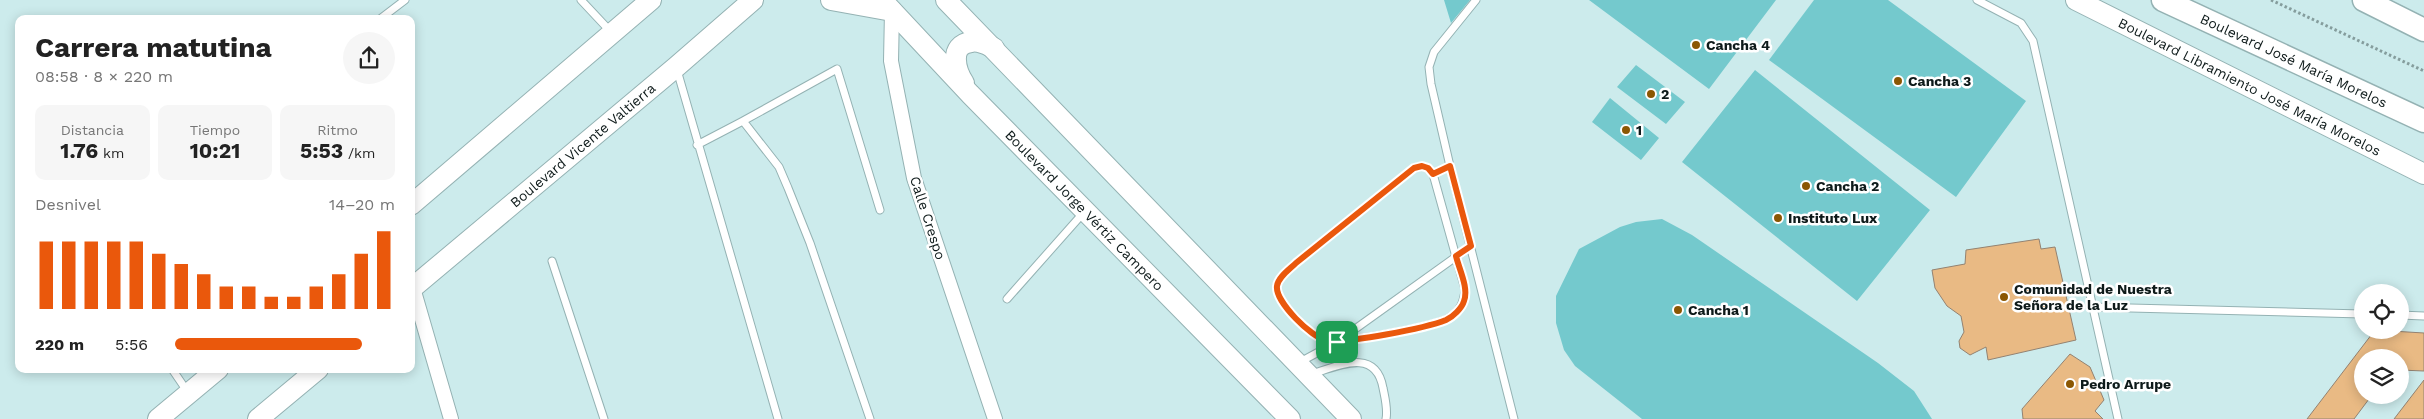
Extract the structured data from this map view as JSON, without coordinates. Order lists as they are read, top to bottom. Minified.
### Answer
{"streets":{"main road":["Boulevard José María Morelos","Boulevard Libramiento José María Morelos","Boulevard Vicente Valtierra","Boulevard Jorge Vértiz Campero"],"street":["Calle Crespo"]},"crossings":[["Boulevard Jorge Vértiz Campero","Calle Crespo"]],"places":["Cancha 4","Cancha 3","2","1","Cancha 2","Instituto Lux","Comunidad de Nuestra Señora de la Luz","Cancha 1","Pedro Arrupe"],"page":{"heading":["Carrera matutina","08:58 · 8 × 220 m"],"stats":[["Distancia","1.76 km"],["Tiempo","10:21"],["Ritmo","5:53 /km"]],"chart":["Desnivel","14–20 m"],"list":[{"name":"220 m","note":"5:56"}]}}
